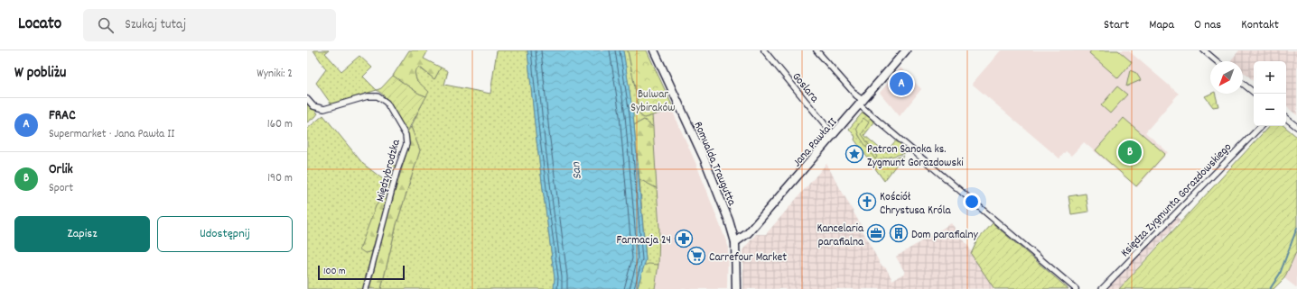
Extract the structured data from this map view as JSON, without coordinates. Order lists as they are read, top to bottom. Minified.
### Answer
{"streets":{"street":["Goslara","Jana Pawła II","Romualda Traugutta","Międzybrodzka","Księdza Zygmunta Gorazdowskiego"]},"crossings":[["Goslara","Jana Pawła II"],["Jana Pawła II","Romualda Traugutta"]],"water":["San"],"parks":["Bulwar Sybiraków"],"places":{"place":["Patron Sanoka ks. Zygmunt Gorazdowski"],"church":["Kościół Chrystusa Króla"],"office":["Kancelaria parafialna"],"building":["Dom parafialny"],"pharmacy":["Farmacja 24"],"supermarket":["Carrefour Market"]},"scale_bar":"100 m","north":"bottom left","page":{"header":"Locato","search":"Szukaj tutaj","nav":["Start","Mapa","O nas","Kontakt"],"heading":["W pobliżu","Wyniki: 2"],"map_buttons":["+","−"],"pins":["A","B"],"list":[{"mark":"A","name":"FRAC","note":"Supermarket · Jana Pawła II","value":"160 m"},{"mark":"B","name":"Orlik","note":"Sport","value":"190 m"}],"buttons":["Zapisz","Udostępnij"],"scale":"100 m"}}
